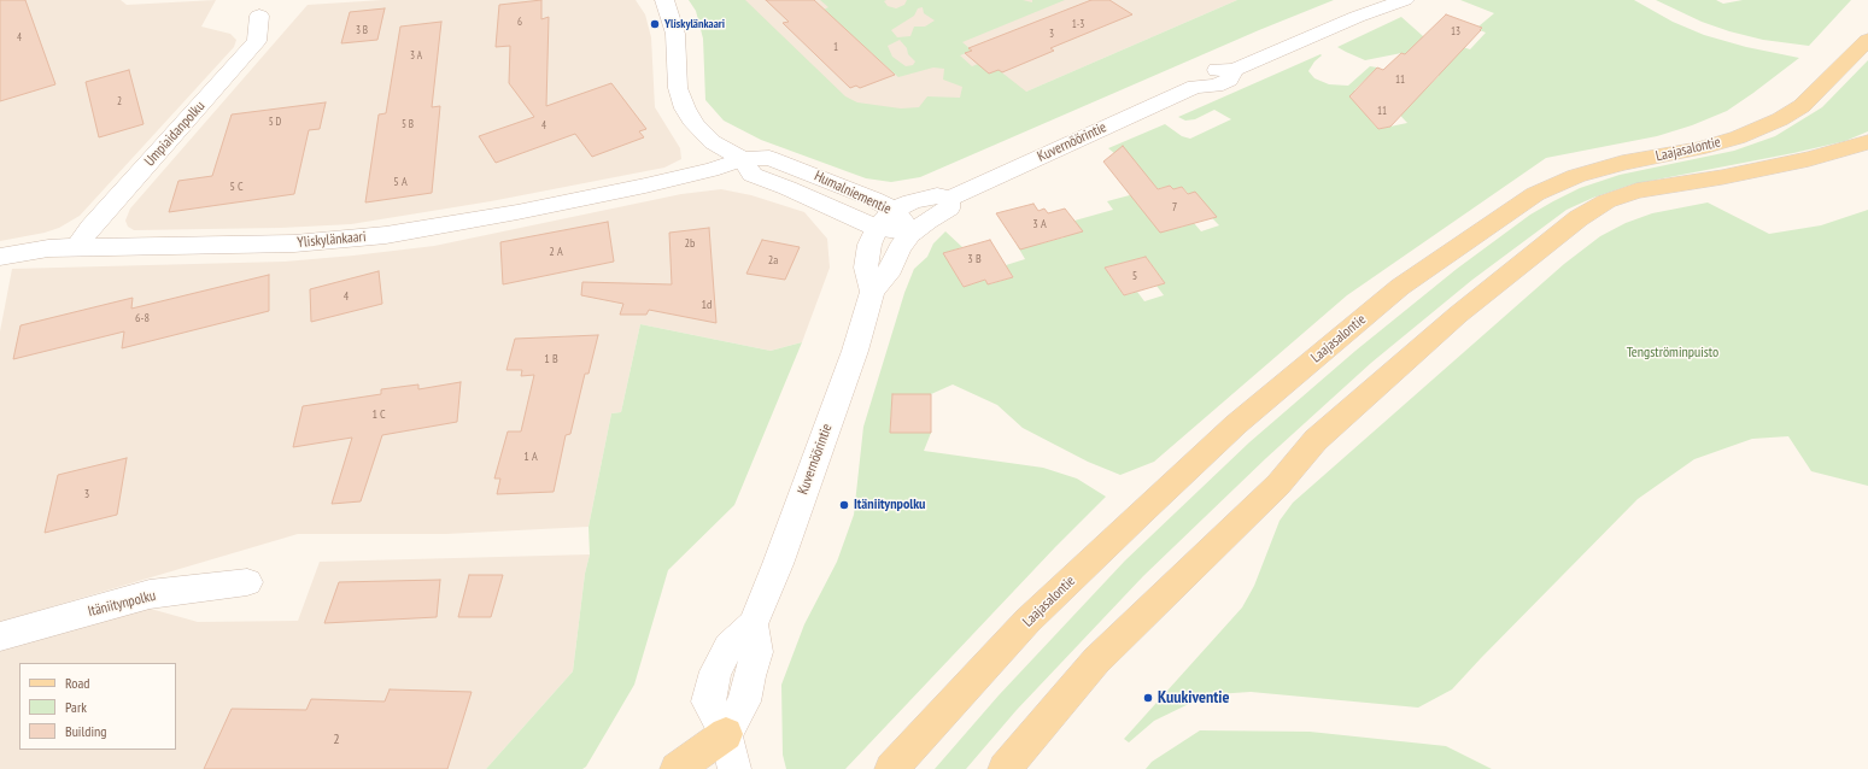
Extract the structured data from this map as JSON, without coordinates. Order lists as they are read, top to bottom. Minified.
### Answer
{"streets":{"main road":["Laajasalontie"],"street":["Umpiaidanpolku","Kuvernöörintie","Humalniementie","Yliskylänkaari","Itäniitynpolku"]},"crossings":[["Umpiaidanpolku","Yliskylänkaari"],["Kuvernöörintie","Humalniementie"],["Humalniementie","Yliskylänkaari"]],"parks":["Tengströminpuisto"],"places":["Yliskylänkaari","Itäniitynpolku","Kuukiventie"],"house_numbers":["6","1-3","3 B","13","3","4","1","3 A","11","2","11","5 D","5 B","4","5 A","5 C","7","3 A","2b","2 A","3 B","2a","5","4","1d","6-8","1 B","1 C","1 A","3","2"],"legend":["Road","Park","Building"]}
